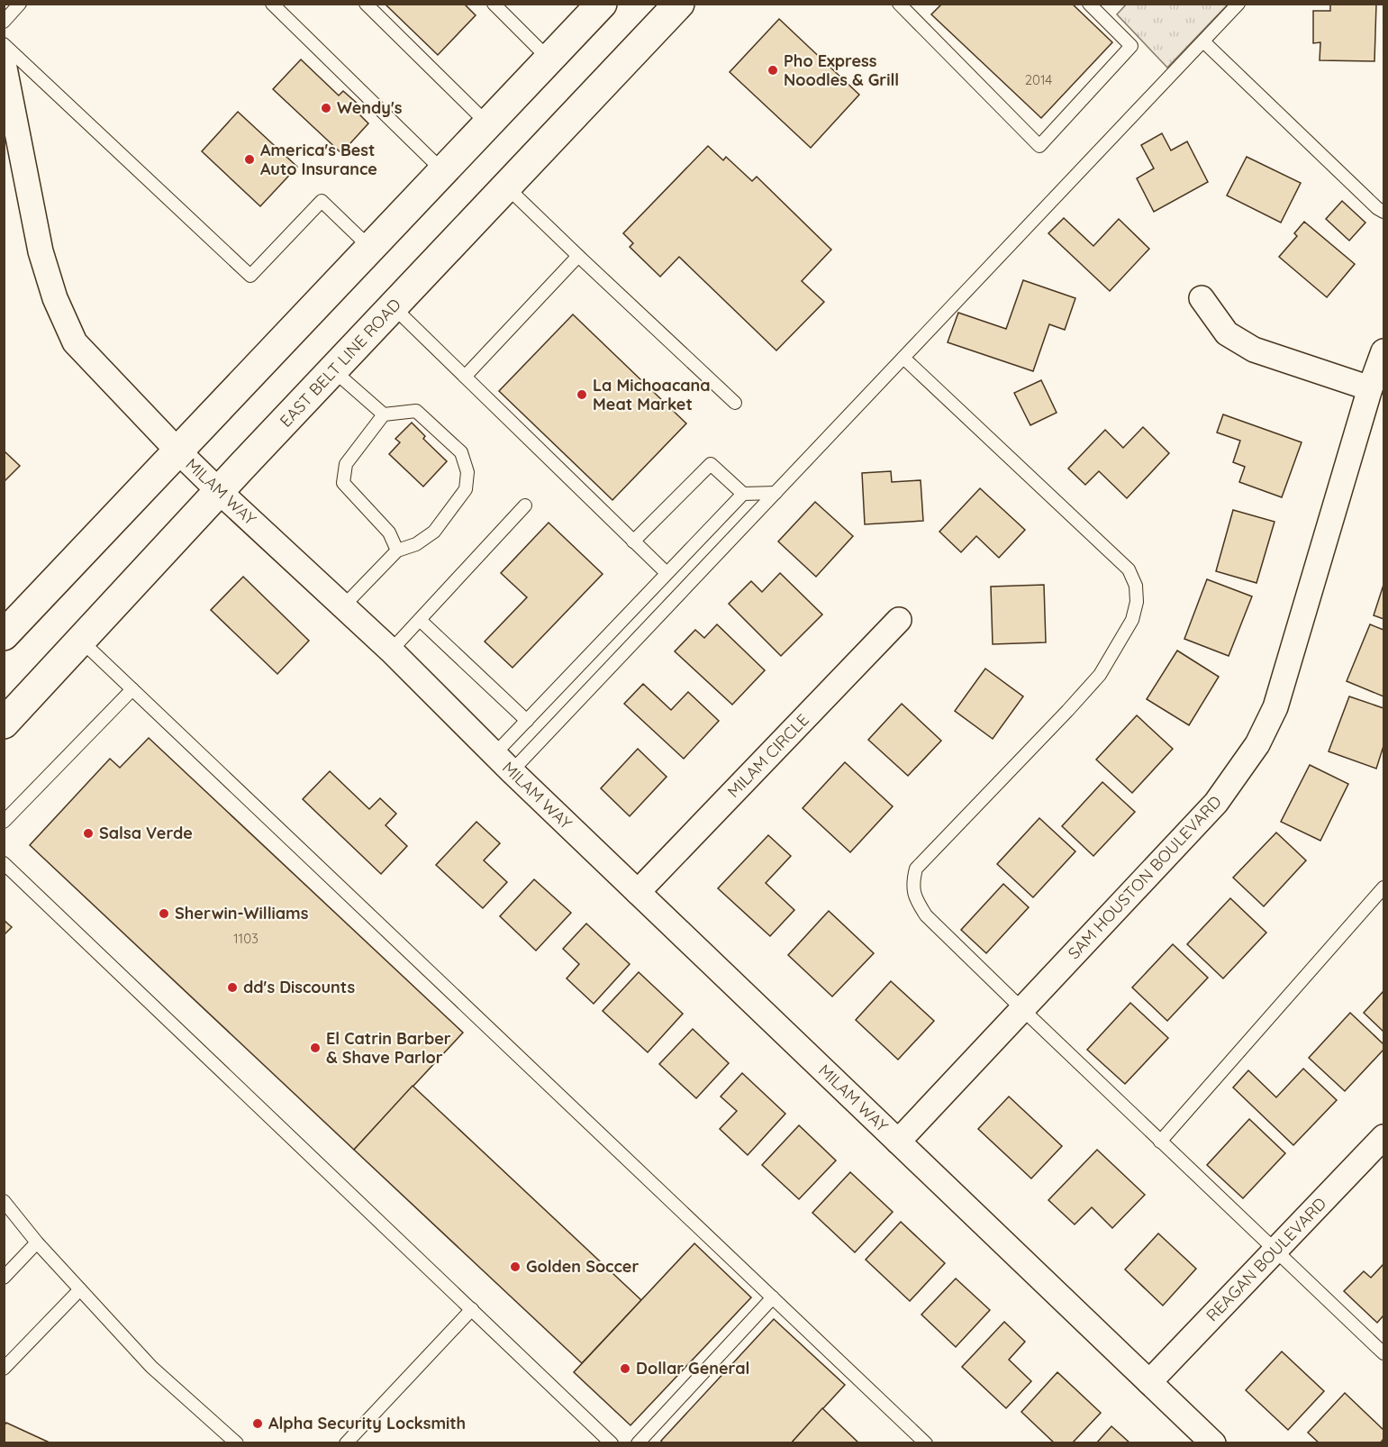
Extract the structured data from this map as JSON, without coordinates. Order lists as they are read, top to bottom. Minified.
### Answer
{"streets":{"main road":["EAST BELT LINE ROAD"],"street":["MILAM WAY","MILAM CIRCLE","SAM HOUSTON BOULEVARD","REAGAN BOULEVARD"]},"crossings":[["EAST BELT LINE ROAD","MILAM WAY"],["MILAM WAY","MILAM CIRCLE"],["MILAM WAY","SAM HOUSTON BOULEVARD"],["MILAM WAY","REAGAN BOULEVARD"]],"places":["Pho Express Noodles & Grill","Wendy's","America's Best Auto Insurance","La Michoacana Meat Market","Salsa Verde","Sherwin-Williams","dd's Discounts","El Catrin Barber & Shave Parlor","Golden Soccer","Dollar General","Alpha Security Locksmith"],"house_numbers":["2014","1103"]}
